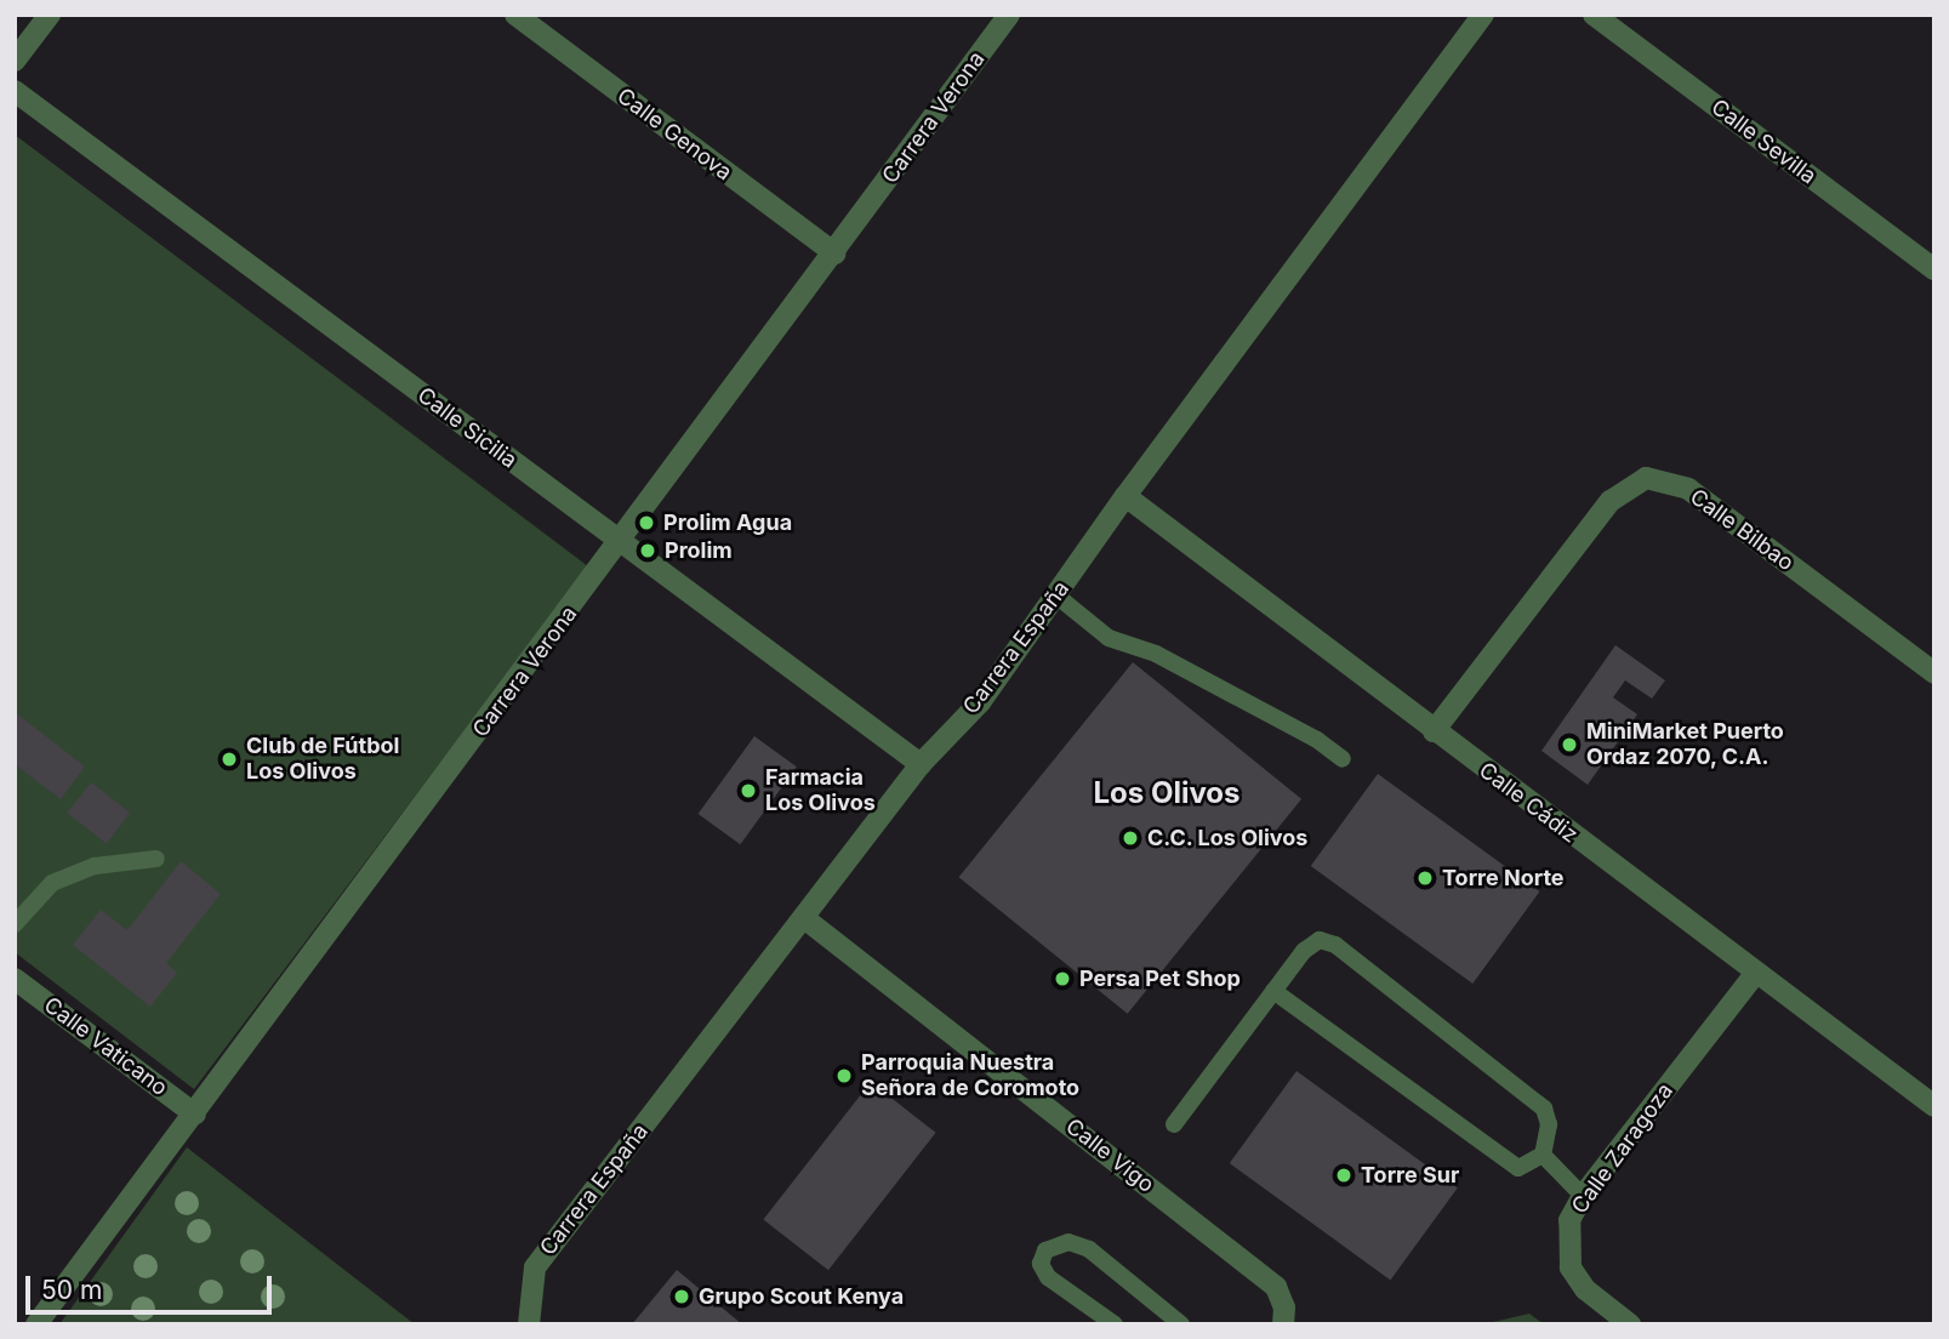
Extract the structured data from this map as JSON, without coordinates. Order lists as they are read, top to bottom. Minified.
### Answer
{"streets":{"street":["Carrera Verona","Calle Genova","Calle Sevilla","Calle Sicilia","Calle Bilbao","Carrera España","Calle Cádiz","Calle Vaticano","Calle Zaragoza","Calle Vigo"]},"crossings":[["Carrera Verona","Calle Genova"],["Carrera Verona","Calle Sicilia"],["Carrera Verona","Calle Vaticano"],["Calle Sicilia","Carrera España"],["Calle Bilbao","Calle Cádiz"],["Carrera España","Calle Cádiz"],["Carrera España","Calle Vigo"],["Calle Cádiz","Calle Zaragoza"]],"districts":["Los Olivos"],"places":["Prolim Agua","Prolim","MiniMarket Puerto Ordaz 2070, C.A.","Club de Fútbol Los Olivos","Farmacia Los Olivos","C.C. Los Olivos","Torre Norte","Persa Pet Shop","Parroquia Nuestra Señora de Coromoto","Torre Sur","Grupo Scout Kenya"],"scale_bar":"50 m"}
